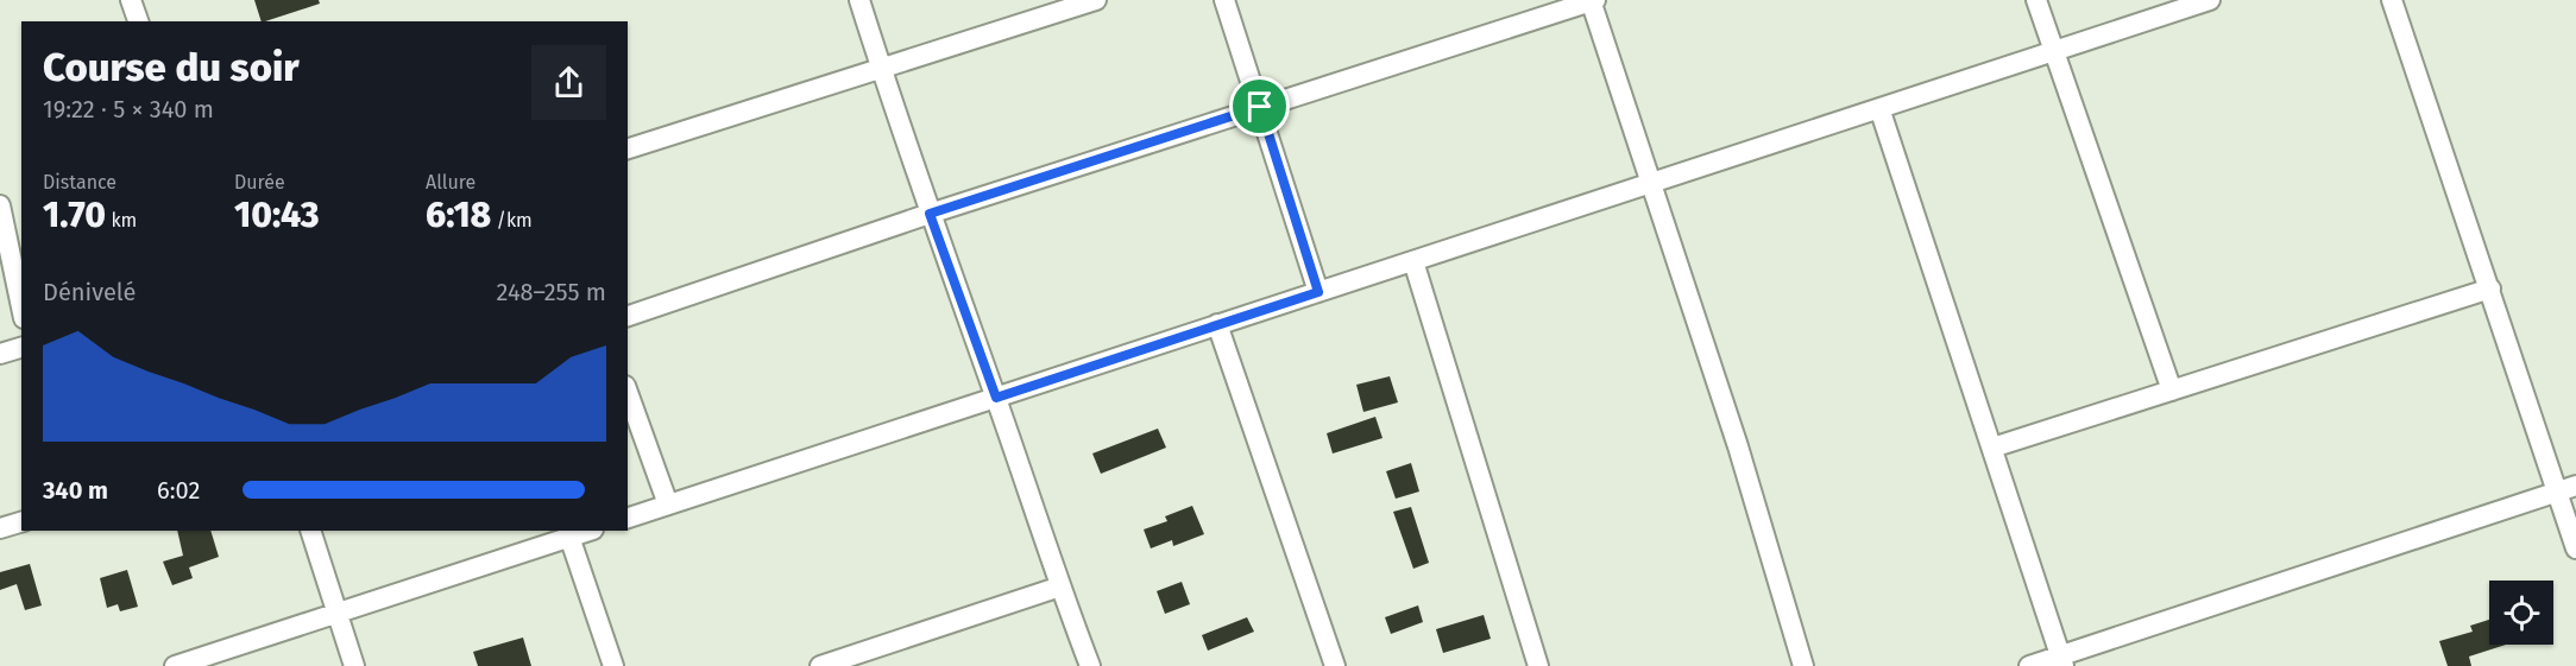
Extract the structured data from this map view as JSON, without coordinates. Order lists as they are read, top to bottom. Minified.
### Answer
{"page":{"heading":["Course du soir","19:22 · 5 × 340 m"],"stats":[["Distance","1.70 km"],["Durée","10:43"],["Allure","6:18 /km"]],"chart":["Dénivelé","248–255 m"],"list":[{"name":"340 m","note":"6:02"}]}}
